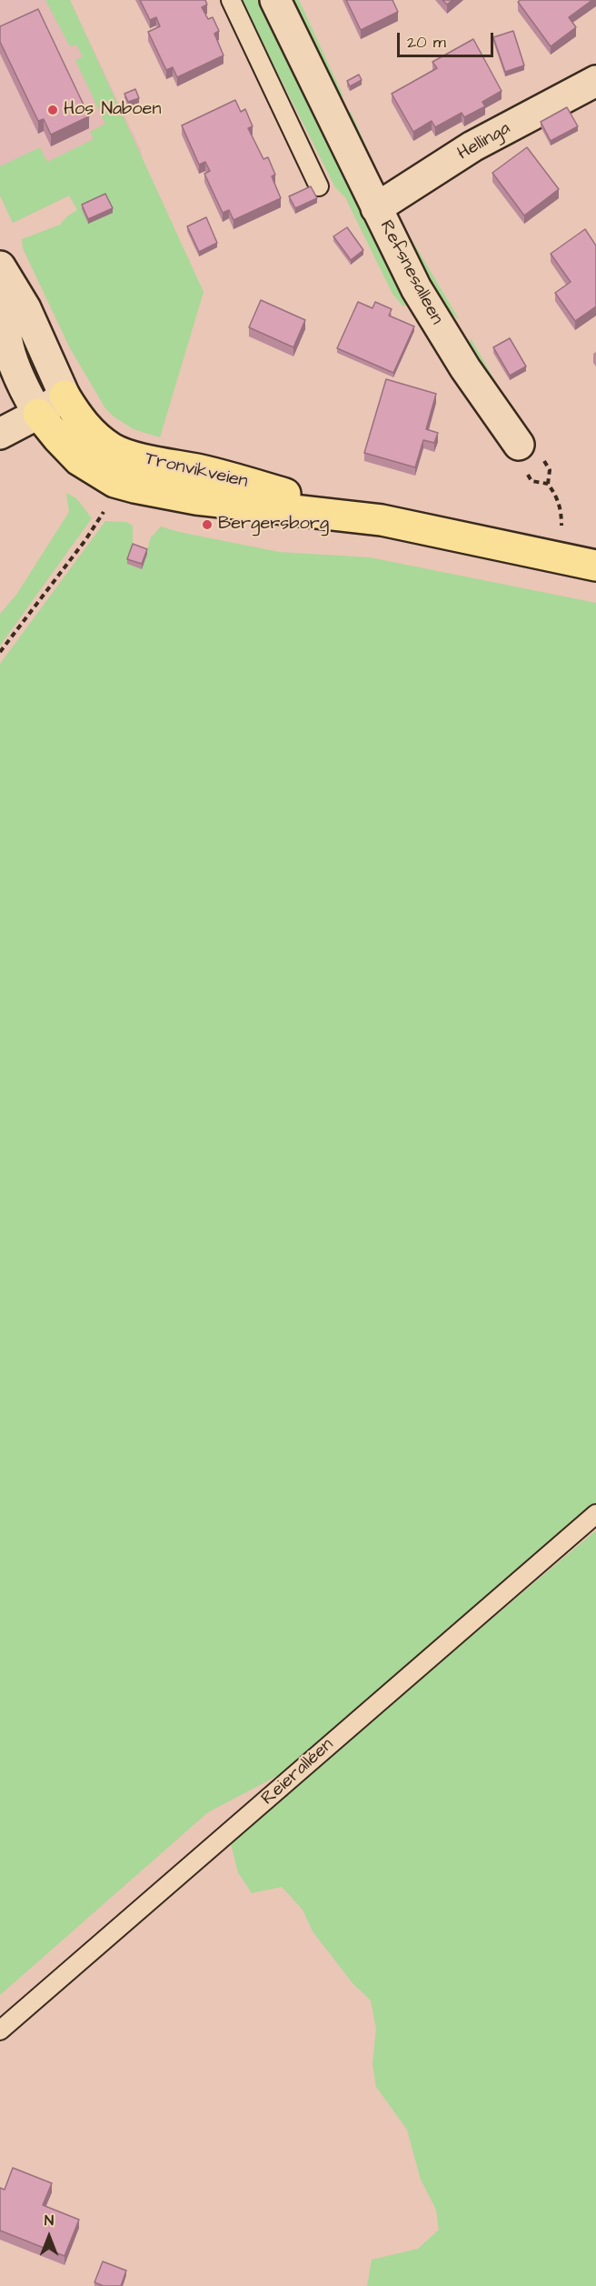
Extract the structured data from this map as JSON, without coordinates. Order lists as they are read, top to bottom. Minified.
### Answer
{"streets":{"main road":["Tronvikveien"],"street":["Hellinga","Refsnesalleen"],"lane":["Reieralléen"]},"crossings":[["Hellinga","Refsnesalleen"]],"places":["Hos Naboen","Bergersborg"],"scale_bar":"20 m","north":"top"}
